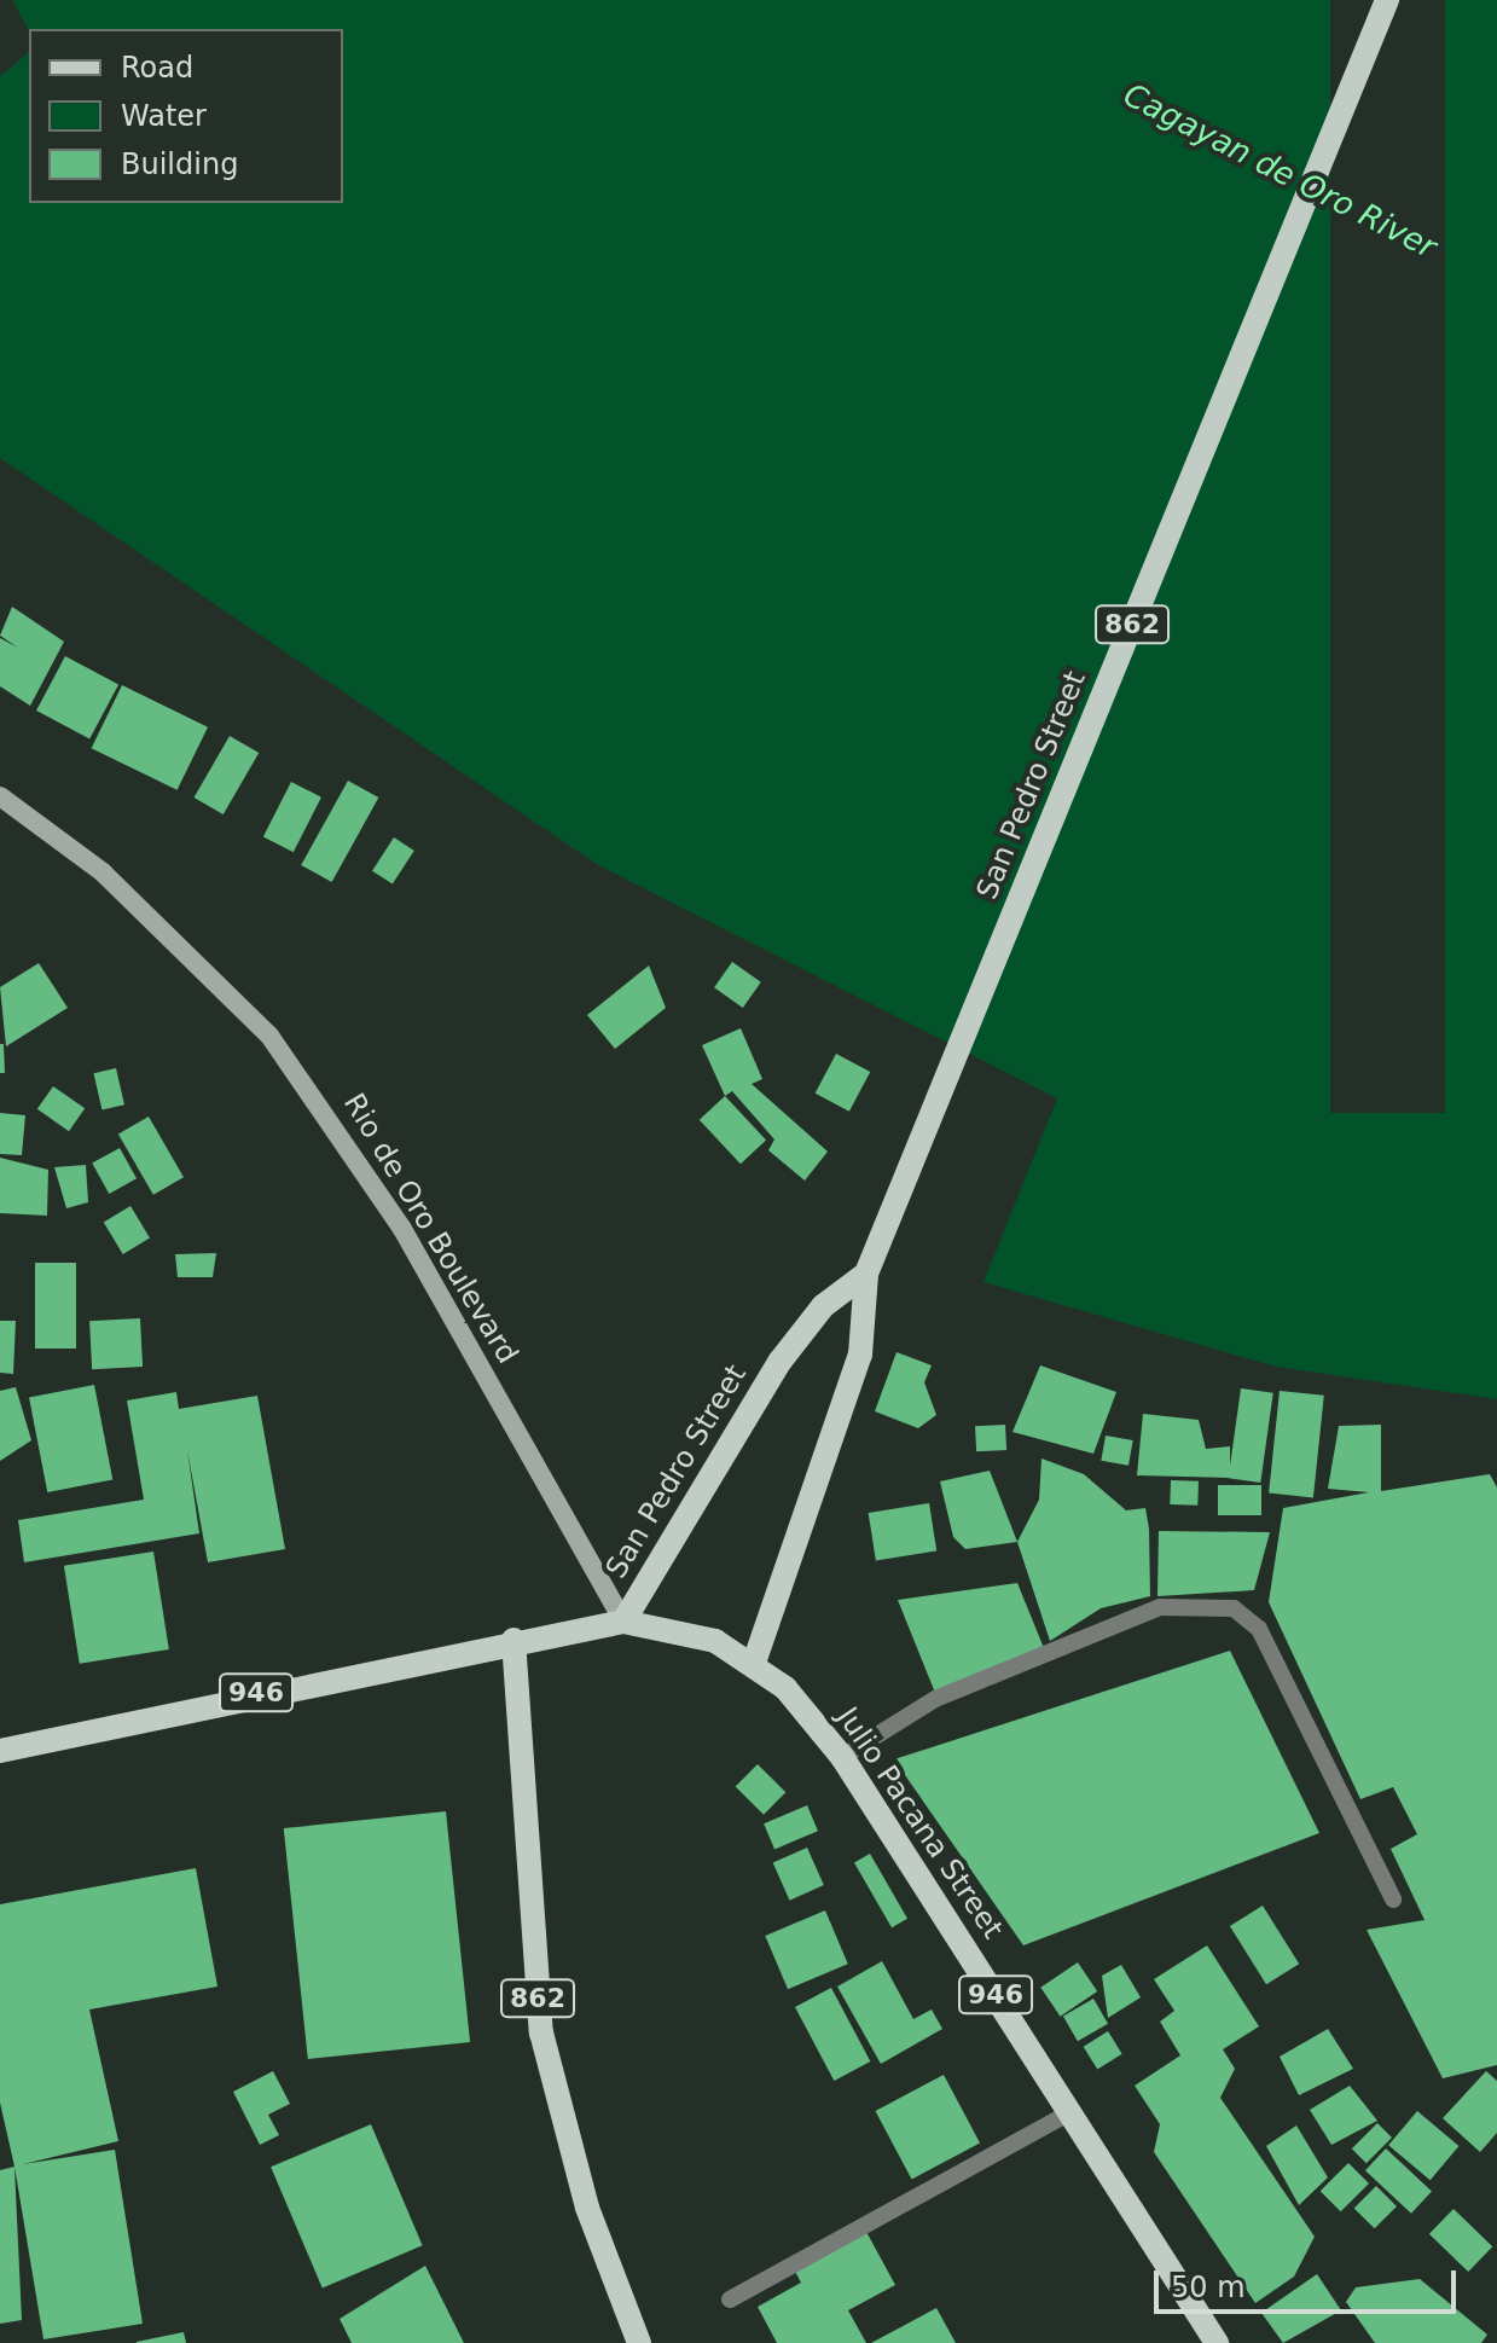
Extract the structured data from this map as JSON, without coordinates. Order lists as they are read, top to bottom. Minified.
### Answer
{"streets":{"main road":["862","San Pedro Street","Rio de Oro Boulevard","946","Julio Pacana Street"]},"crossings":[["862","Julio Pacana Street"],["San Pedro Street","Rio de Oro Boulevard"],["San Pedro Street","Julio Pacana Street"],["Rio de Oro Boulevard","Julio Pacana Street"]],"water":["Cagayan de Oro River"],"legend":["Road","Water","Building"],"scale_bar":"50 m"}
